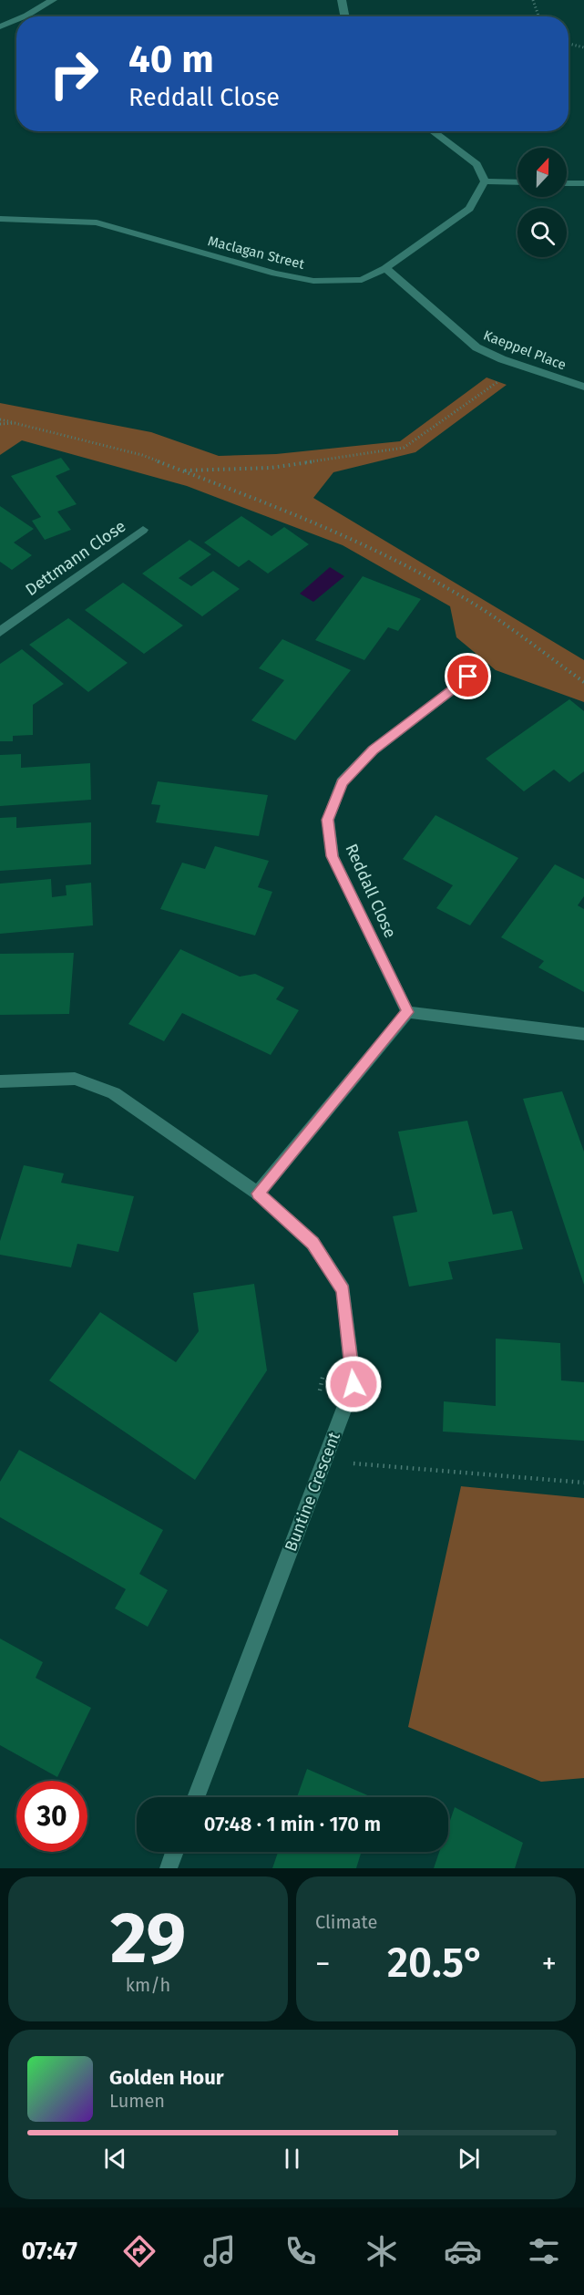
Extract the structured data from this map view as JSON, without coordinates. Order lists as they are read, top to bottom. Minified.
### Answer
{"streets":{"street":["Maclagan Street","Kaeppel Place","Dettmann Close","Reddall Close","Buntine Crescent"]},"crossings":[["Maclagan Street","Kaeppel Place"]],"north":"top","page":{"turn":["40 m","Reddall Close"],"limit":"30","trip":"07:48 · 1 min · 170 m","tile":[["29","km/h"],"Climate"],"heat":["−","20.5°","+"],"song":["Golden Hour","Lumen"],"tabs":"07:47"}}
